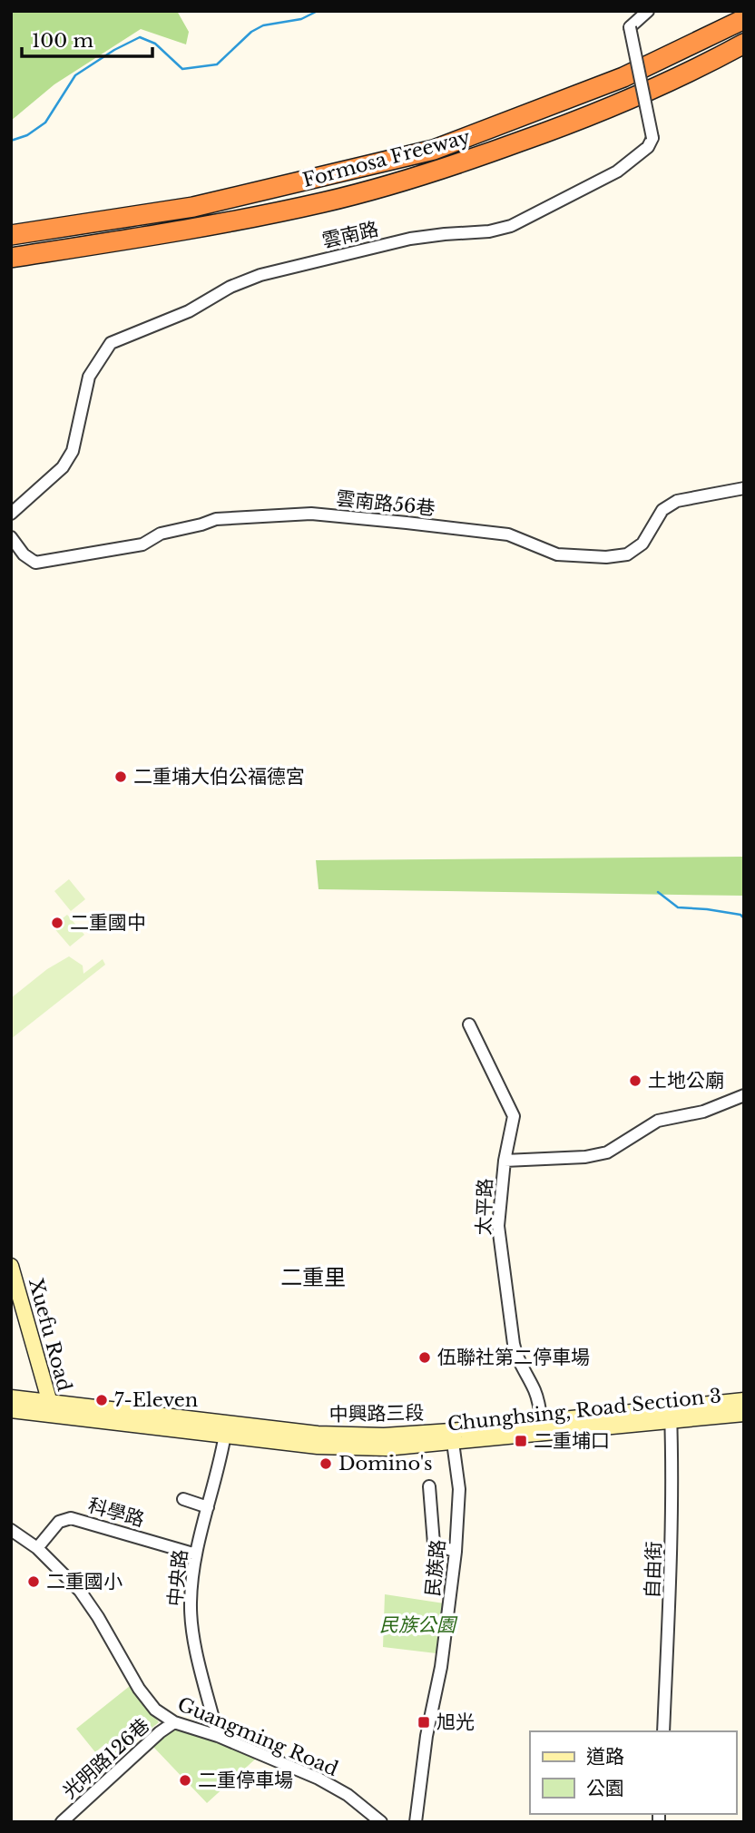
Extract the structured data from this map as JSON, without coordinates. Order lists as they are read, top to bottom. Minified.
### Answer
{"streets":{"highway":["Formosa Freeway"],"main road":["Xuefu Road","Chunghsing, Road Section 3"],"street":["雲南路","雲南路56巷","太平路","科學路","民族路","自由街","中央路","Guangming Road","光明路126巷"]},"crossings":[["太平路","Chunghsing, Road Section 3"],["Xuefu Road","Chunghsing, Road Section 3"],["Chunghsing, Road Section 3","民族路"],["Chunghsing, Road Section 3","自由街"],["Chunghsing, Road Section 3","中央路"],["科學路","中央路"],["科學路","Guangming Road"],["中央路","Guangming Road"],["Guangming Road","光明路126巷"]],"districts":["二重里"],"parks":["民族公園"],"places":{"other":["二重埔大伯公福德宮","二重國中","土地公廟","伍聯社第二停車場","7-Eleven","Domino's","二重國小","二重停車場"],"transit":["二重埔口","旭光"]},"legend":["道路","公園"],"scale_bar":"100 m"}
